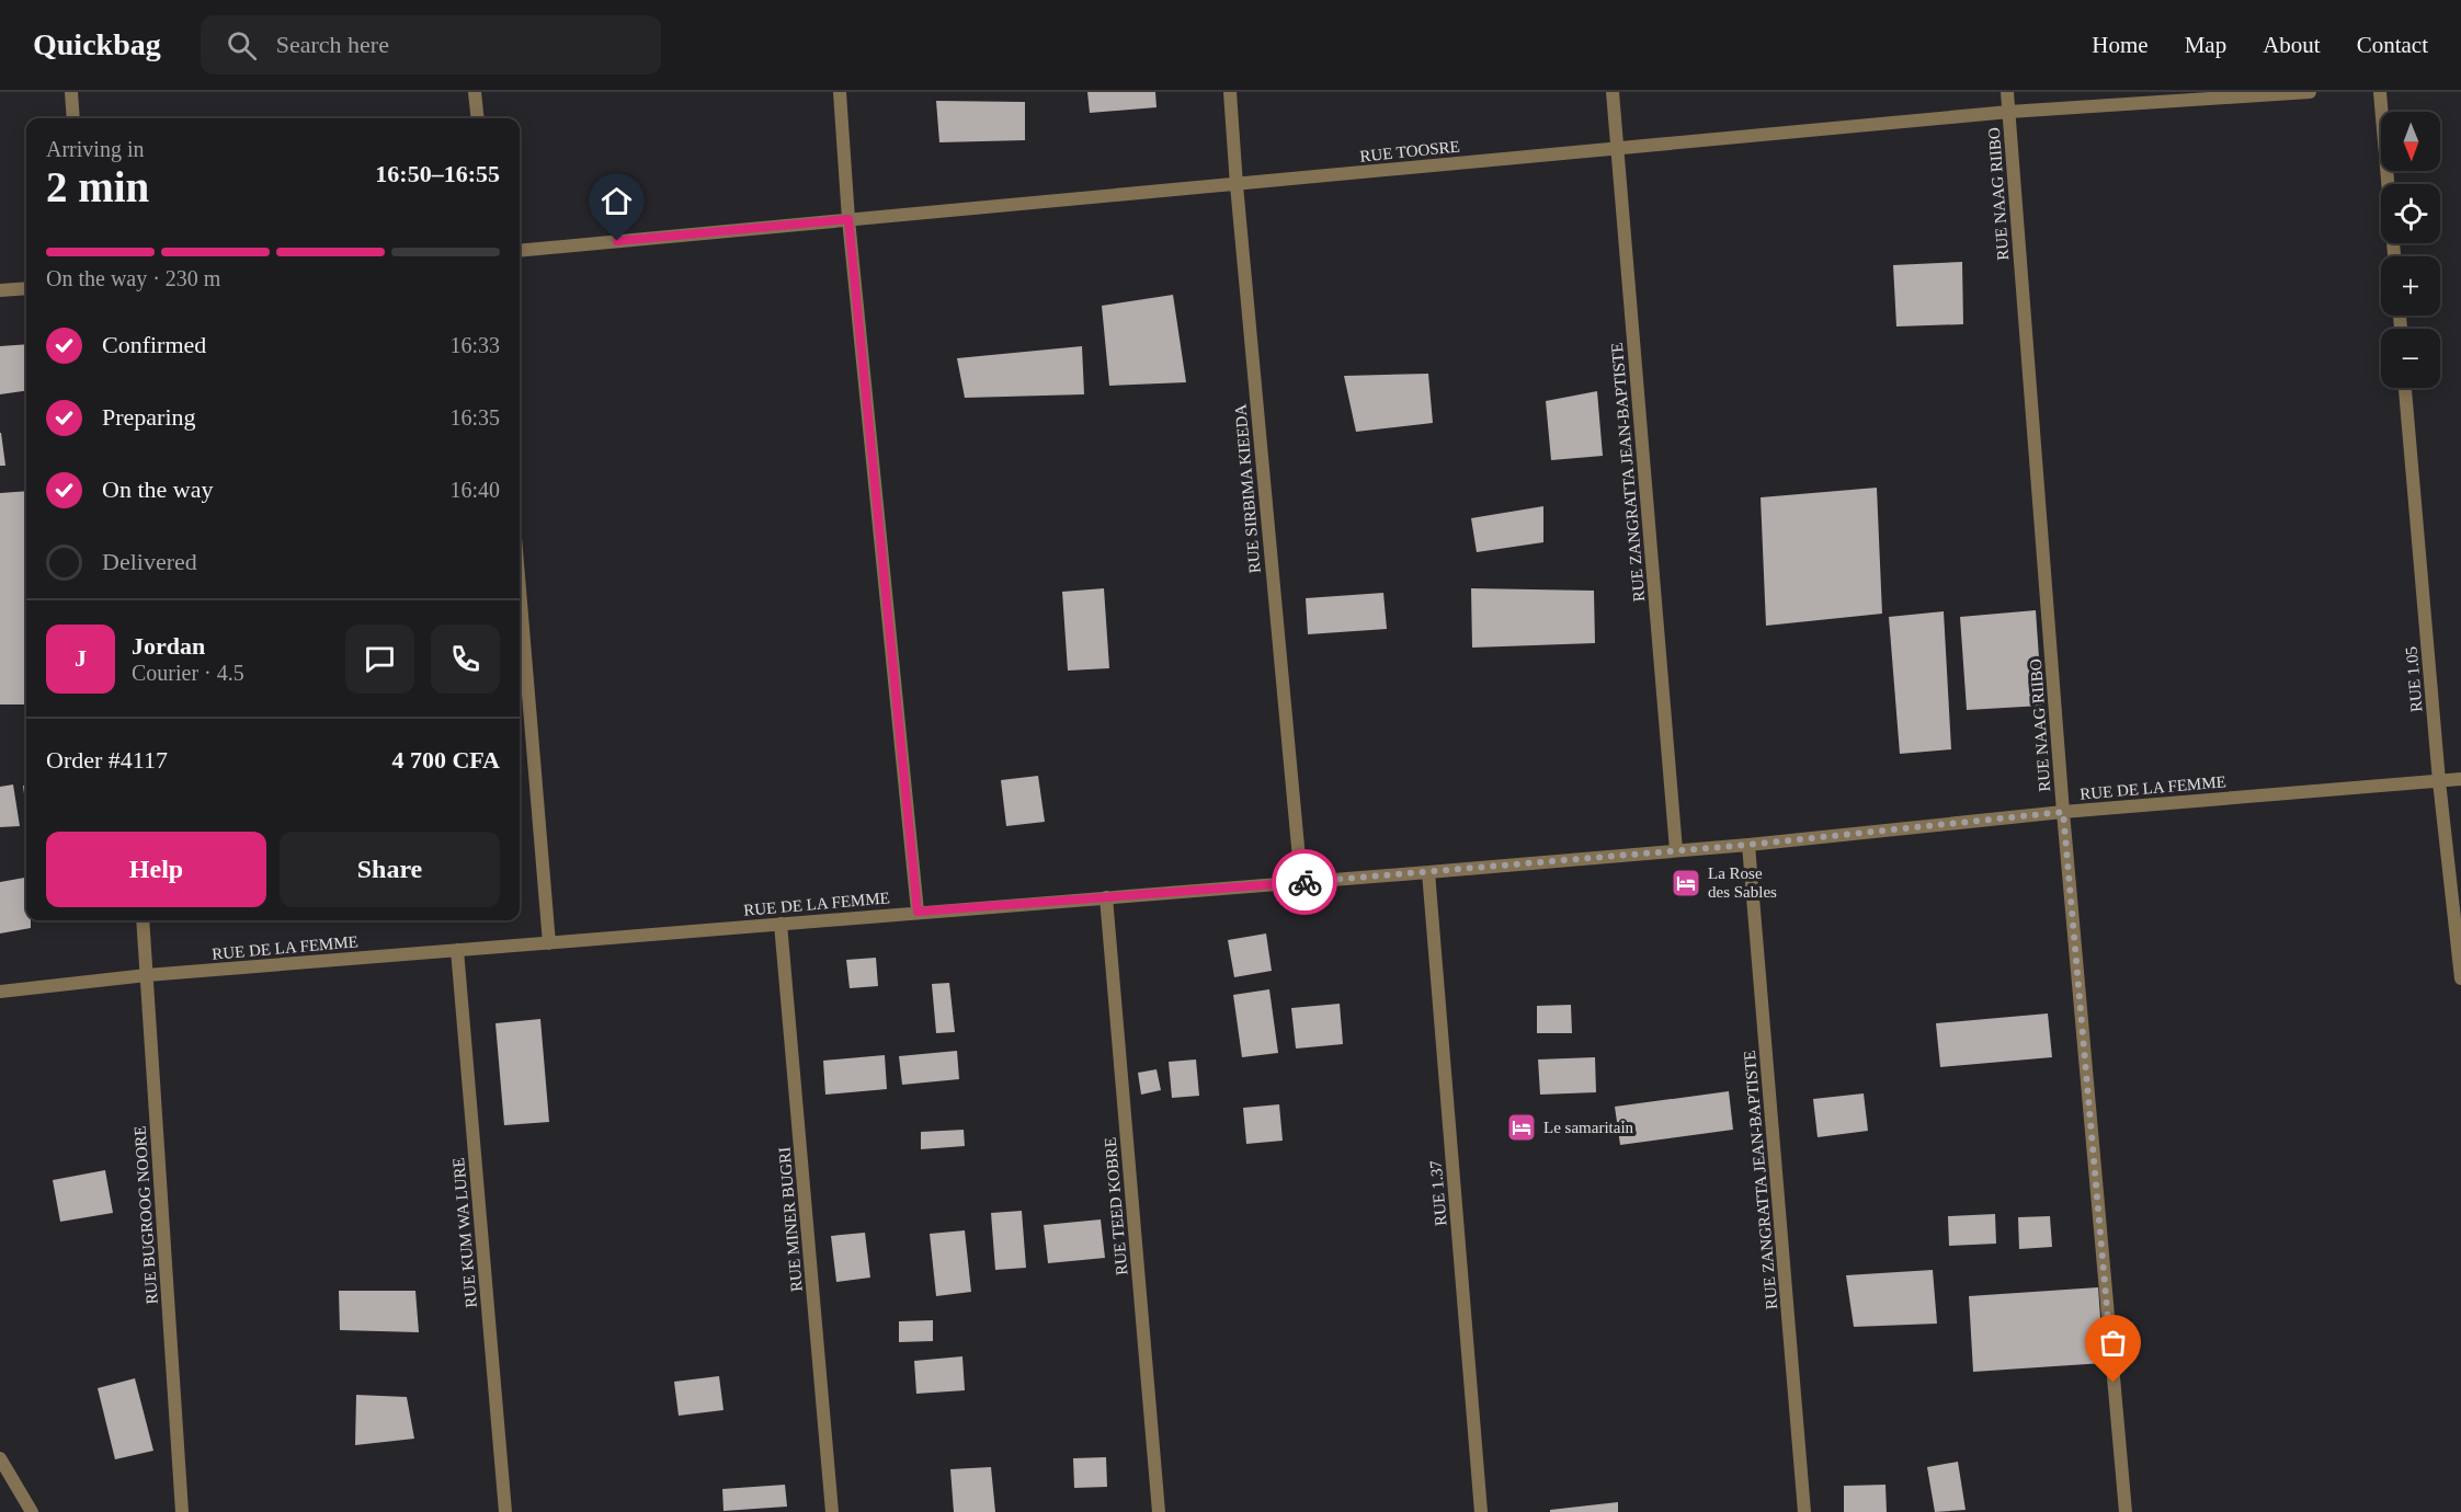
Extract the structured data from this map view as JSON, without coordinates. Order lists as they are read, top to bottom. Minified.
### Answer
{"streets":{"street":["RUE TOOSRE","RUE NAAG RIIBO","RUE ZANGRATTA JEAN-BAPTISTE","RUE SIRBIMA KIEEDA","RUE 1.05","RUE DE LA FEMME","RUE 1.37","RUE TEED KOBRE","RUE BUGROOG NOORE","RUE MINER BUGRI","RUE KUM WA LURE"]},"crossings":[["RUE TOOSRE","RUE NAAG RIIBO"],["RUE TOOSRE","RUE ZANGRATTA JEAN-BAPTISTE"],["RUE TOOSRE","RUE SIRBIMA KIEEDA"],["RUE NAAG RIIBO","RUE DE LA FEMME"],["RUE ZANGRATTA JEAN-BAPTISTE","RUE DE LA FEMME"],["RUE SIRBIMA KIEEDA","RUE DE LA FEMME"],["RUE 1.05","RUE DE LA FEMME"],["RUE DE LA FEMME","RUE 1.37"],["RUE DE LA FEMME","RUE TEED KOBRE"],["RUE DE LA FEMME","RUE BUGROOG NOORE"],["RUE DE LA FEMME","RUE MINER BUGRI"],["RUE DE LA FEMME","RUE KUM WA LURE"]],"places":{"hotel":["La Rose des Sables","Le samaritain"]},"north":"bottom","page":{"header":"Quickbag","search":"Search here","nav":["Home","Map","About","Contact"],"map_buttons":["+","−"],"heading":["2 min","Arriving in","16:50–16:55"],"panel":["Jordan","Courier · 4.5","Order #4117","4 700 CFA"],"bar":"On the way · 230 m","list":[["Confirmed","16:33"],["Preparing","16:35"],["On the way","16:40"],"Delivered"],"round":"J","buttons":["Help","Share"]}}
